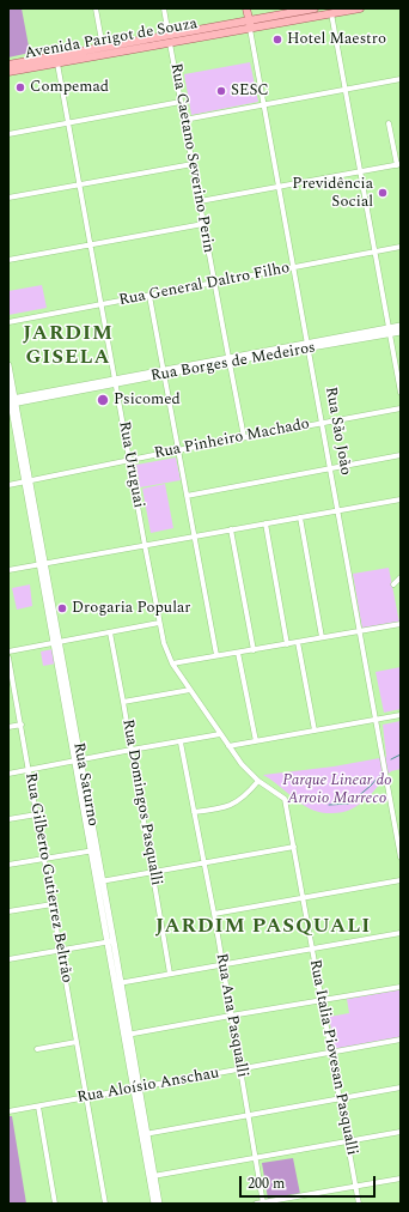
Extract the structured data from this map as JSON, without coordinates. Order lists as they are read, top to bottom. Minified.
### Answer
{"streets":{"main road":["Avenida Parigot de Souza","Rua São João"],"street":["Rua Caetano Severino Perin","Rua General Daltro Filho","Rua Borges de Medeiros","Rua Pinheiro Machado","Rua Uruguai","Rua Saturno","Rua Domingos Pasqualli","Rua Gilberto Gutierrez Beltrão","Rua Ana Pasqualli","Rua Italia Piovesan Pasqualli","Rua Aloísio Anschau"]},"crossings":[["Avenida Parigot de Souza","Rua Caetano Severino Perin"],["Avenida Parigot de Souza","Rua São João"],["Avenida Parigot de Souza","Rua Uruguai"],["Rua Caetano Severino Perin","Rua General Daltro Filho"],["Rua Caetano Severino Perin","Rua Borges de Medeiros"],["Rua Caetano Severino Perin","Rua Pinheiro Machado"],["Rua General Daltro Filho","Rua São João"],["Rua General Daltro Filho","Rua Uruguai"],["Rua Borges de Medeiros","Rua São João"],["Rua Borges de Medeiros","Rua Uruguai"],["Rua Borges de Medeiros","Rua Saturno"],["Rua São João","Rua Pinheiro Machado"],["Rua Pinheiro Machado","Rua Uruguai"],["Rua Pinheiro Machado","Rua Saturno"],["Rua Uruguai","Rua Italia Piovesan Pasqualli"],["Rua Saturno","Rua Aloísio Anschau"],["Rua Gilberto Gutierrez Beltrão","Rua Aloísio Anschau"],["Rua Ana Pasqualli","Rua Aloísio Anschau"],["Rua Italia Piovesan Pasqualli","Rua Aloísio Anschau"]],"districts":["JARDIM GISELA","JARDIM PASQUALI"],"parks":["Parque Linear do Arroio Marreco"],"places":["Hotel Maestro","Compemad","SESC","Previdência Social","Psicomed","Drogaria Popular"],"scale_bar":"200 m"}
